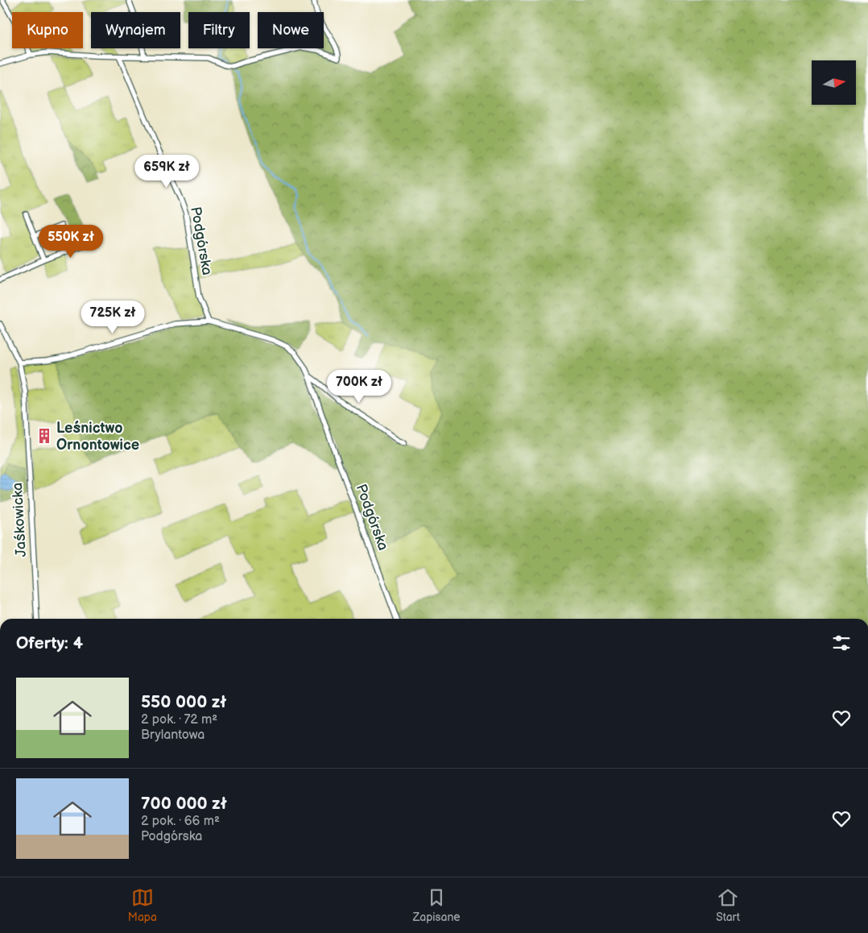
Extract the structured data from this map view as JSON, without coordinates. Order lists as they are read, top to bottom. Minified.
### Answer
{"streets":{"street":["Podgórska","Jaśkowicka"]},"places":{"building":["Leśnictwo Ornontowice"]},"north":"right","page":{"chip":["Kupno","Wynajem","Filtry","Nowe"],"price":["659K zł","550K zł","725K zł","700K zł"],"heading":"Oferty: 4","list":[{"name":"550 000 zł","note":"2 pok. · 72 m² · Brylantowa"},{"name":"700 000 zł","note":"2 pok. · 66 m² · Podgórska"}],"tabs":["Mapa","Zapisane","Start"]}}
